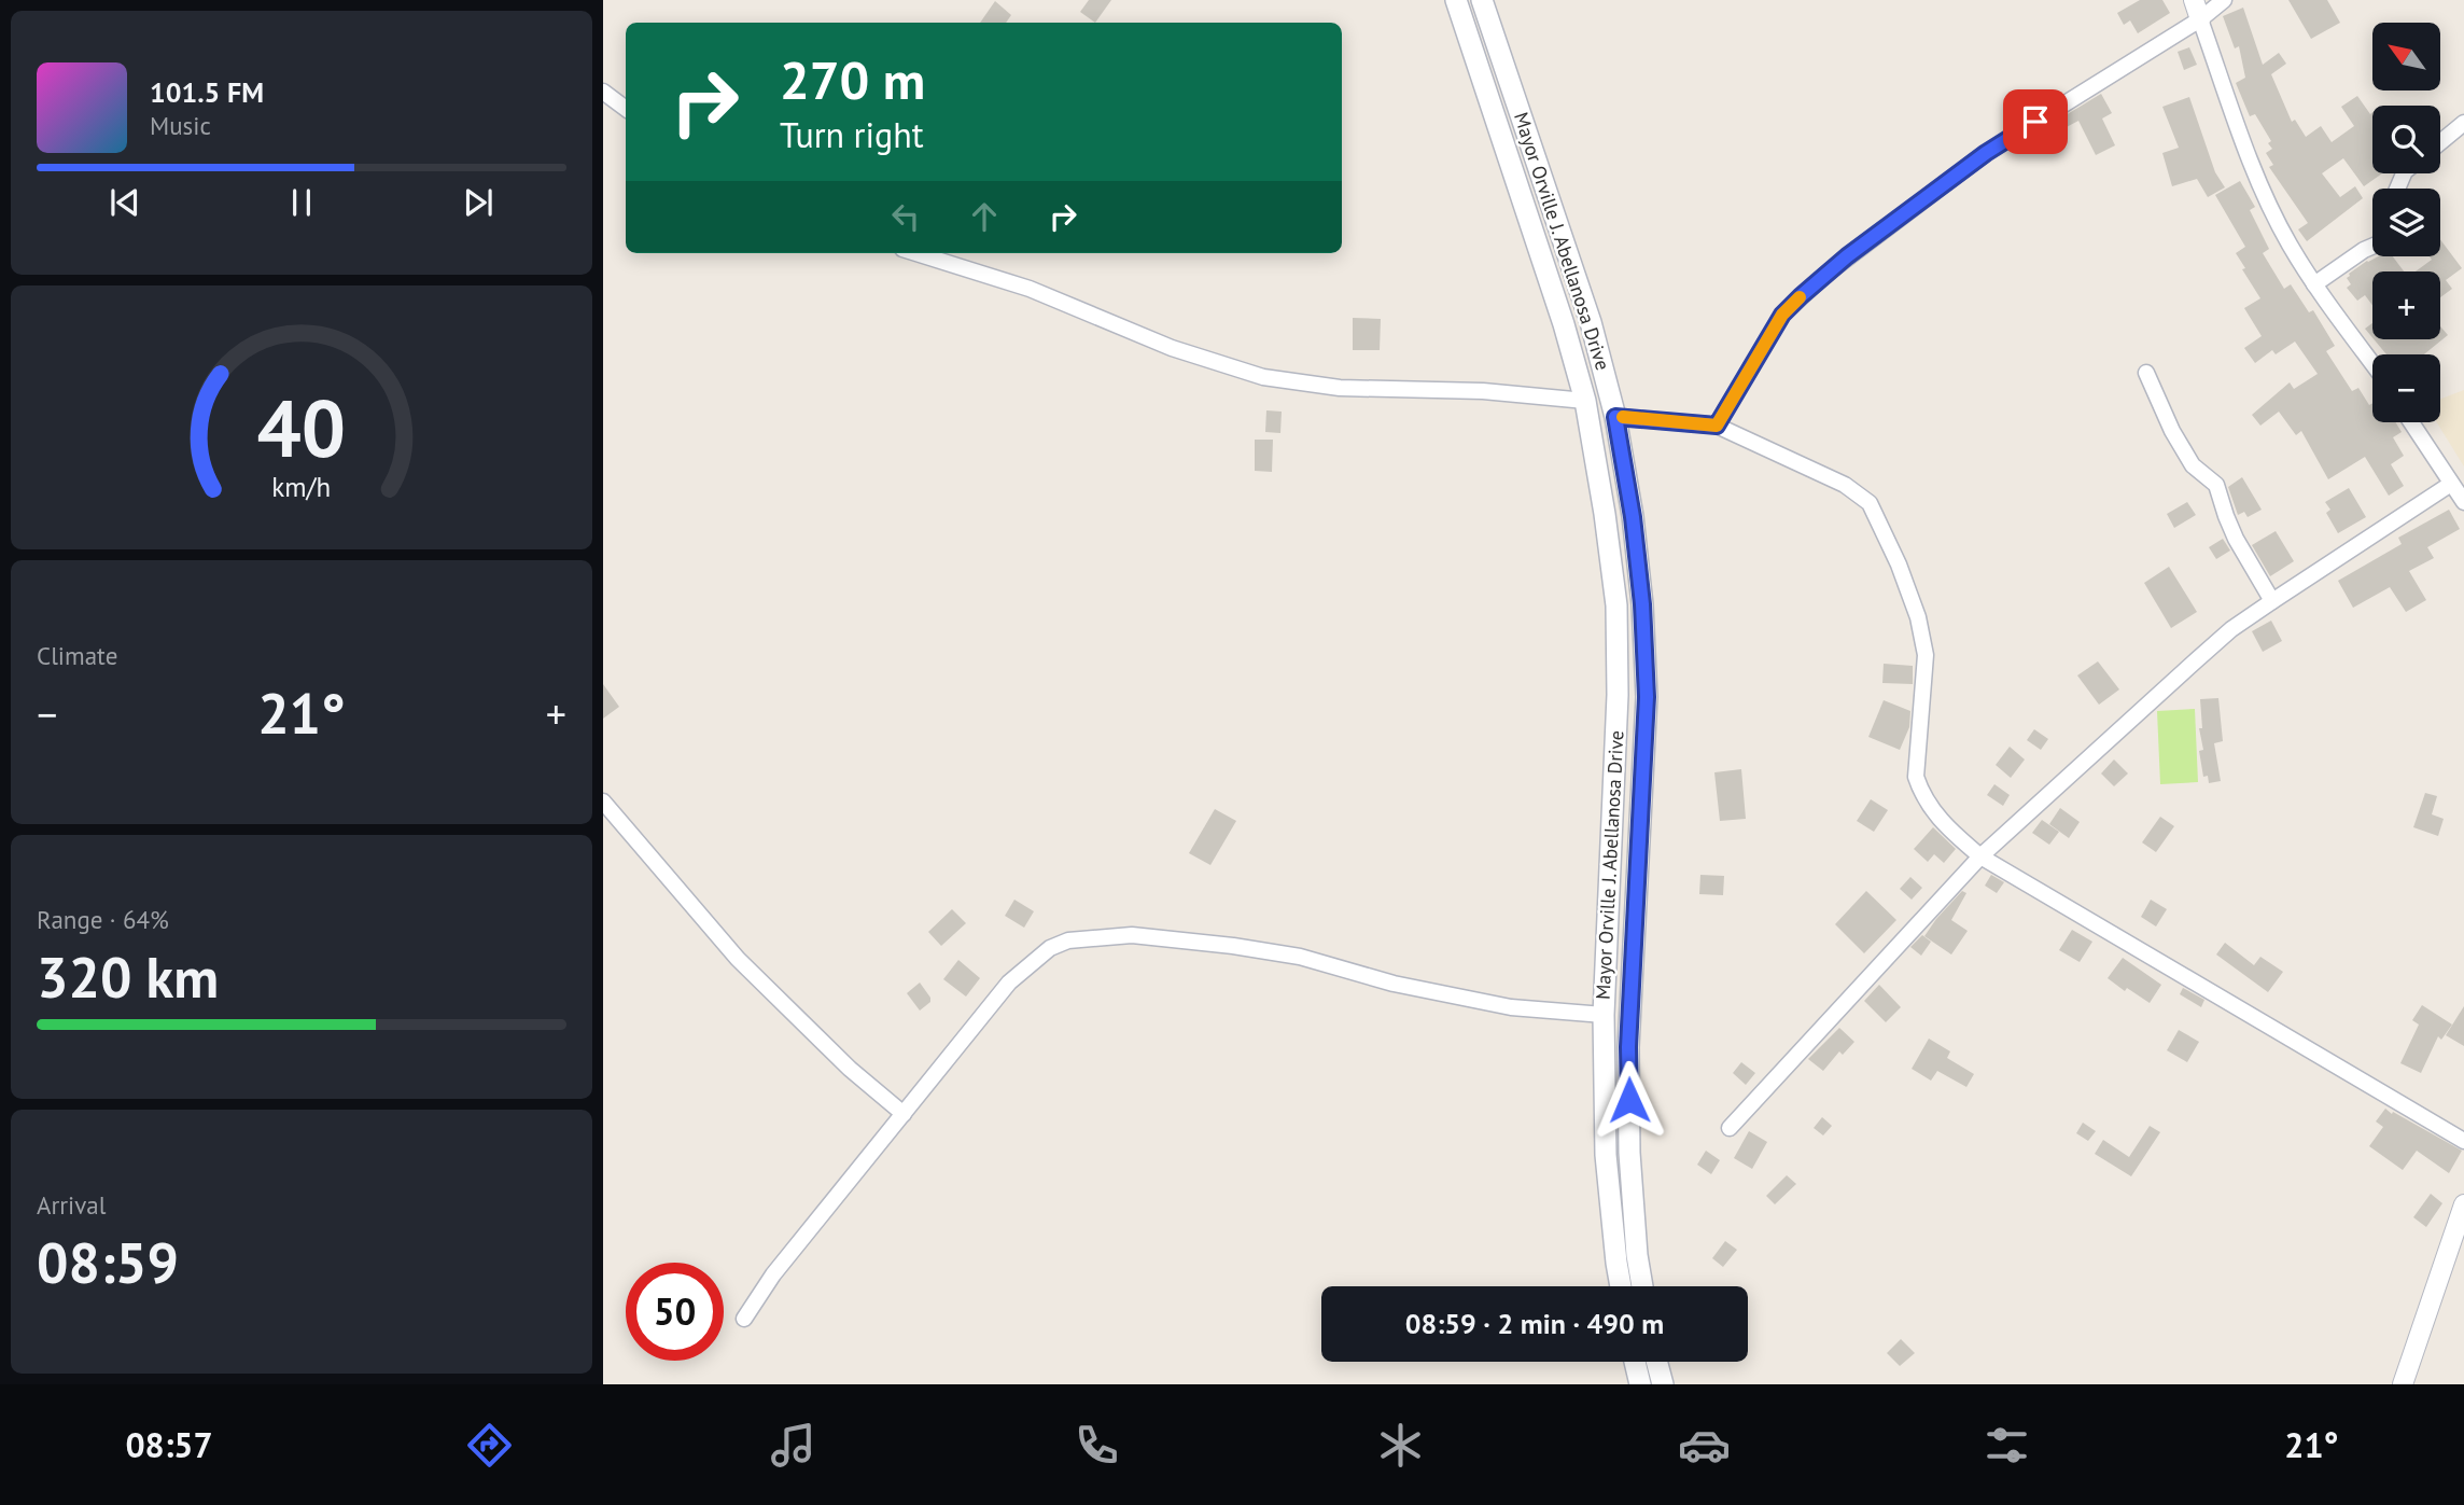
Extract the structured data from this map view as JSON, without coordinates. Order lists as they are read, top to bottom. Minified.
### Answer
{"streets":{"main road":["Mayor Orville J. Abellanosa Drive"]},"north":"top left","page":{"map_buttons":["+","−"],"turn":["270 m","Turn right"],"song":["101.5 FM","Music"],"tile":["Climate",["Range · 64%","320 km"],["Arrival","08:59"]],"heat":["−","21°","+"],"limit":"50","trip":"08:59 · 2 min · 490 m","tabs":["08:57","21°"],"gauge":["40","km/h"]}}
